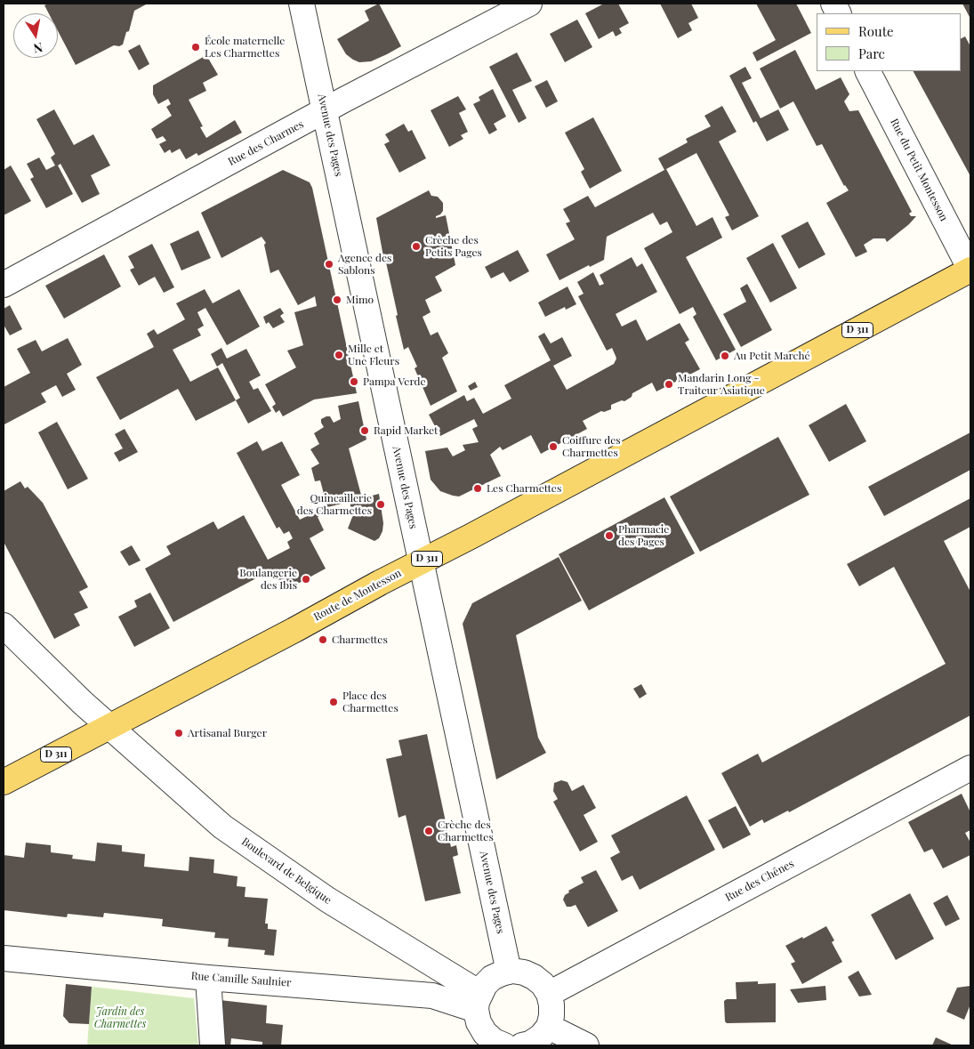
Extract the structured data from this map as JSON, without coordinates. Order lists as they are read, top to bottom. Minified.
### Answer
{"streets":{"main road":["D 311","Route de Montesson"],"street":["Avenue des Pages","Rue des Charmes","Rue du Petit Montesson","Boulevard de Belgique","Rue des Chênes","Rue Camille Saulnier"]},"crossings":[["Avenue des Pages","Rue des Charmes"],["Avenue des Pages","Route de Montesson"],["Rue du Petit Montesson","Route de Montesson"],["Route de Montesson","Boulevard de Belgique"],["Boulevard de Belgique","Rue Camille Saulnier"]],"parks":["Jardin des Charmettes"],"places":["École maternelle Les Charmettes","Crèche des Petits Pages","Agence des Sablons","Mimo","Mille et Une Fleurs","Au Petit Marché","Pampa Verde","Mandarin Long - Traiteur Asiatique","Rapid Market","Coiffure des Charmettes","Les Charmettes","Quincaillerie des Charmettes","Pharmacie des Pages","Boulangerie des Ibis","Charmettes","Place des Charmettes","Artisanal Burger","Crèche des Charmettes"],"legend":["Route","Parc"],"north":"bottom"}
